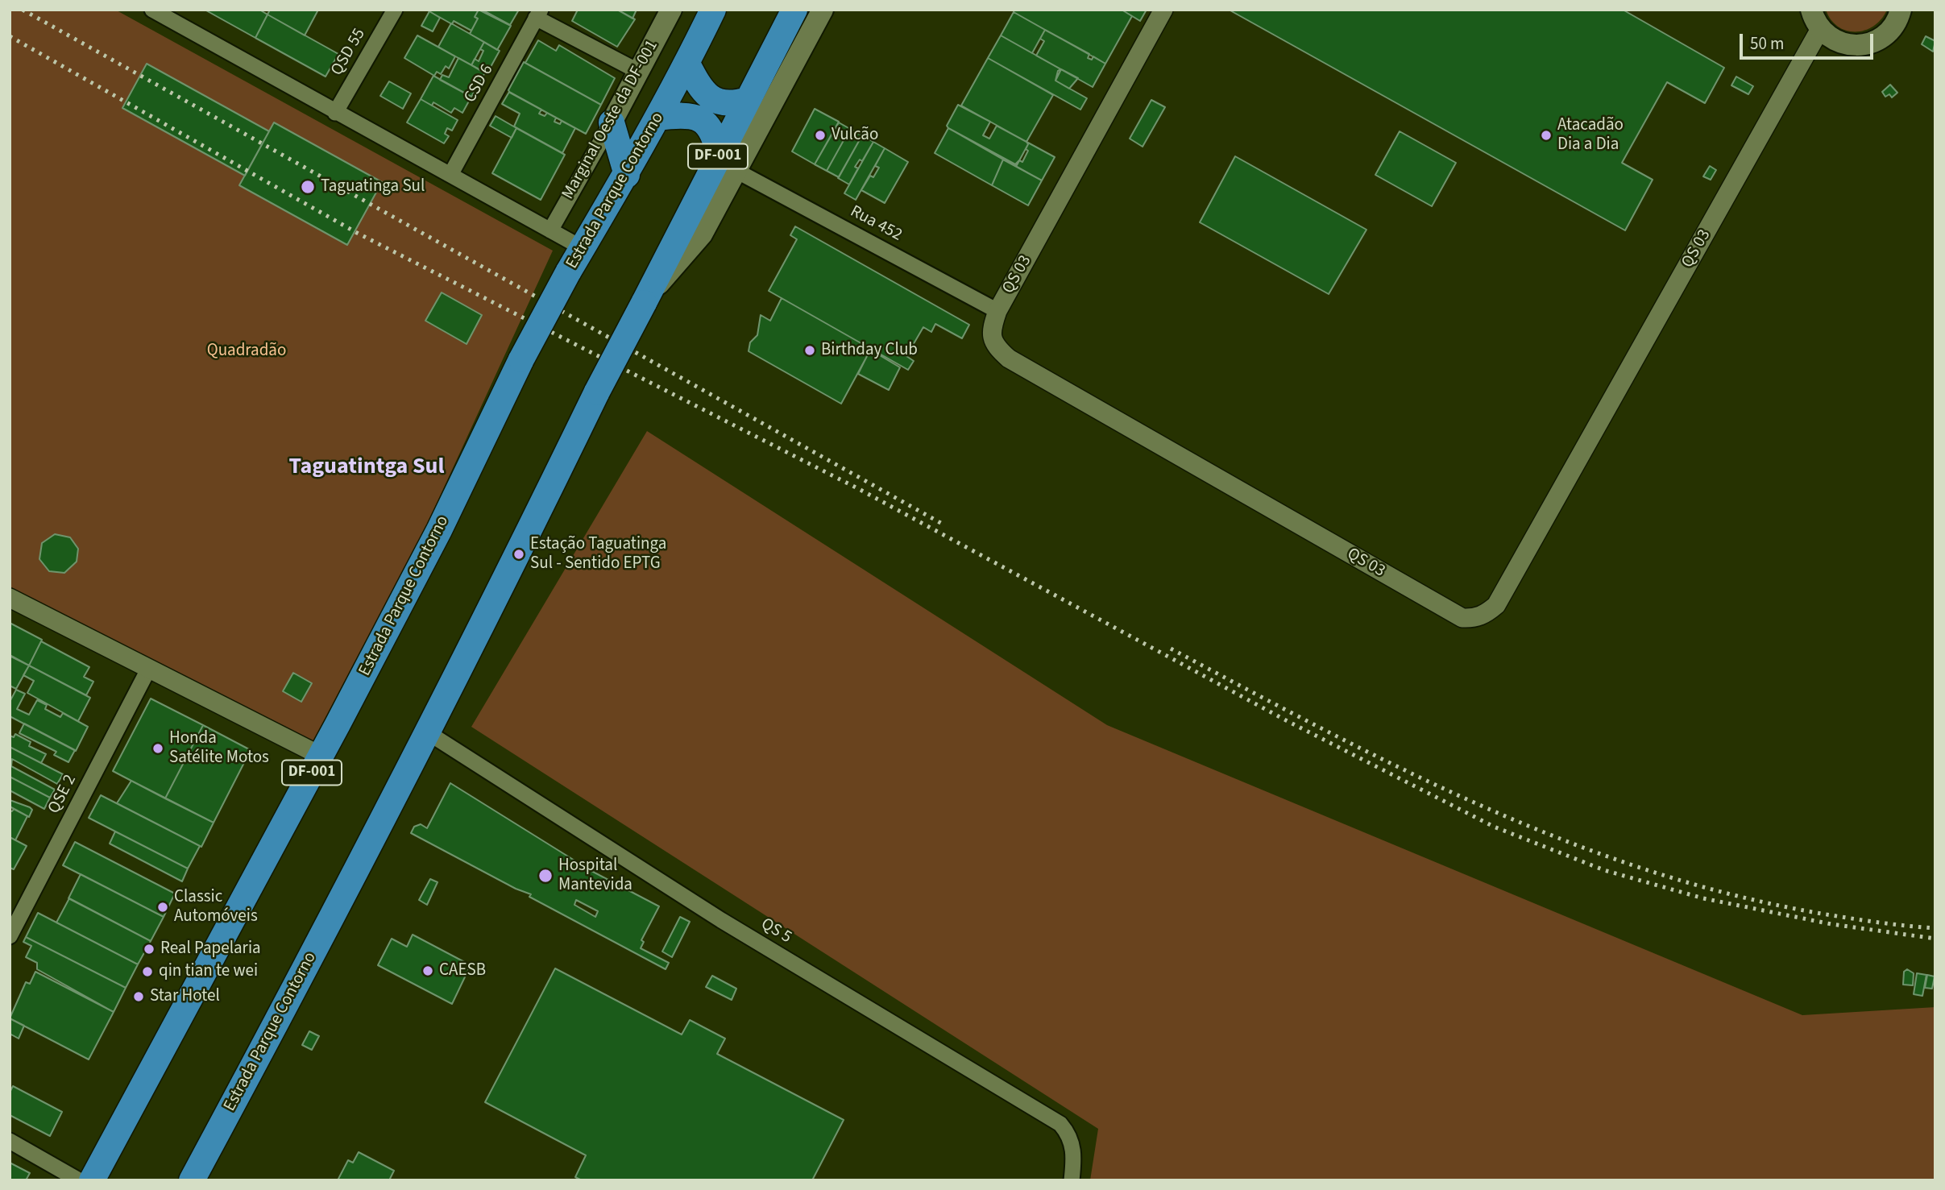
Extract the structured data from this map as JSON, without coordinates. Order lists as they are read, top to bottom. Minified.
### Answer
{"streets":{"highway":["DF-001","Estrada Parque Contorno"],"main road":["Marginal Oeste da DF-001"],"street":["QSD 55","CSD 6","Rua 452","QS 03","QSE 2","QS 5"]},"crossings":[["Estrada Parque Contorno","Rua 452"],["Estrada Parque Contorno","QS 5"],["Rua 452","QS 03"]],"districts":["Taguatintga Sul"],"parks":["Quadradão"],"places":["Vulcão","Atacadão Dia a Dia","Taguatinga Sul","Birthday Club","Estação Taguatinga Sul - Sentido EPTG","Honda Satélite Motos","Hospital Mantevida","Classic Automóveis","Real Papelaria","CAESB","qin tian te wei","Star Hotel"],"scale_bar":"50 m"}
